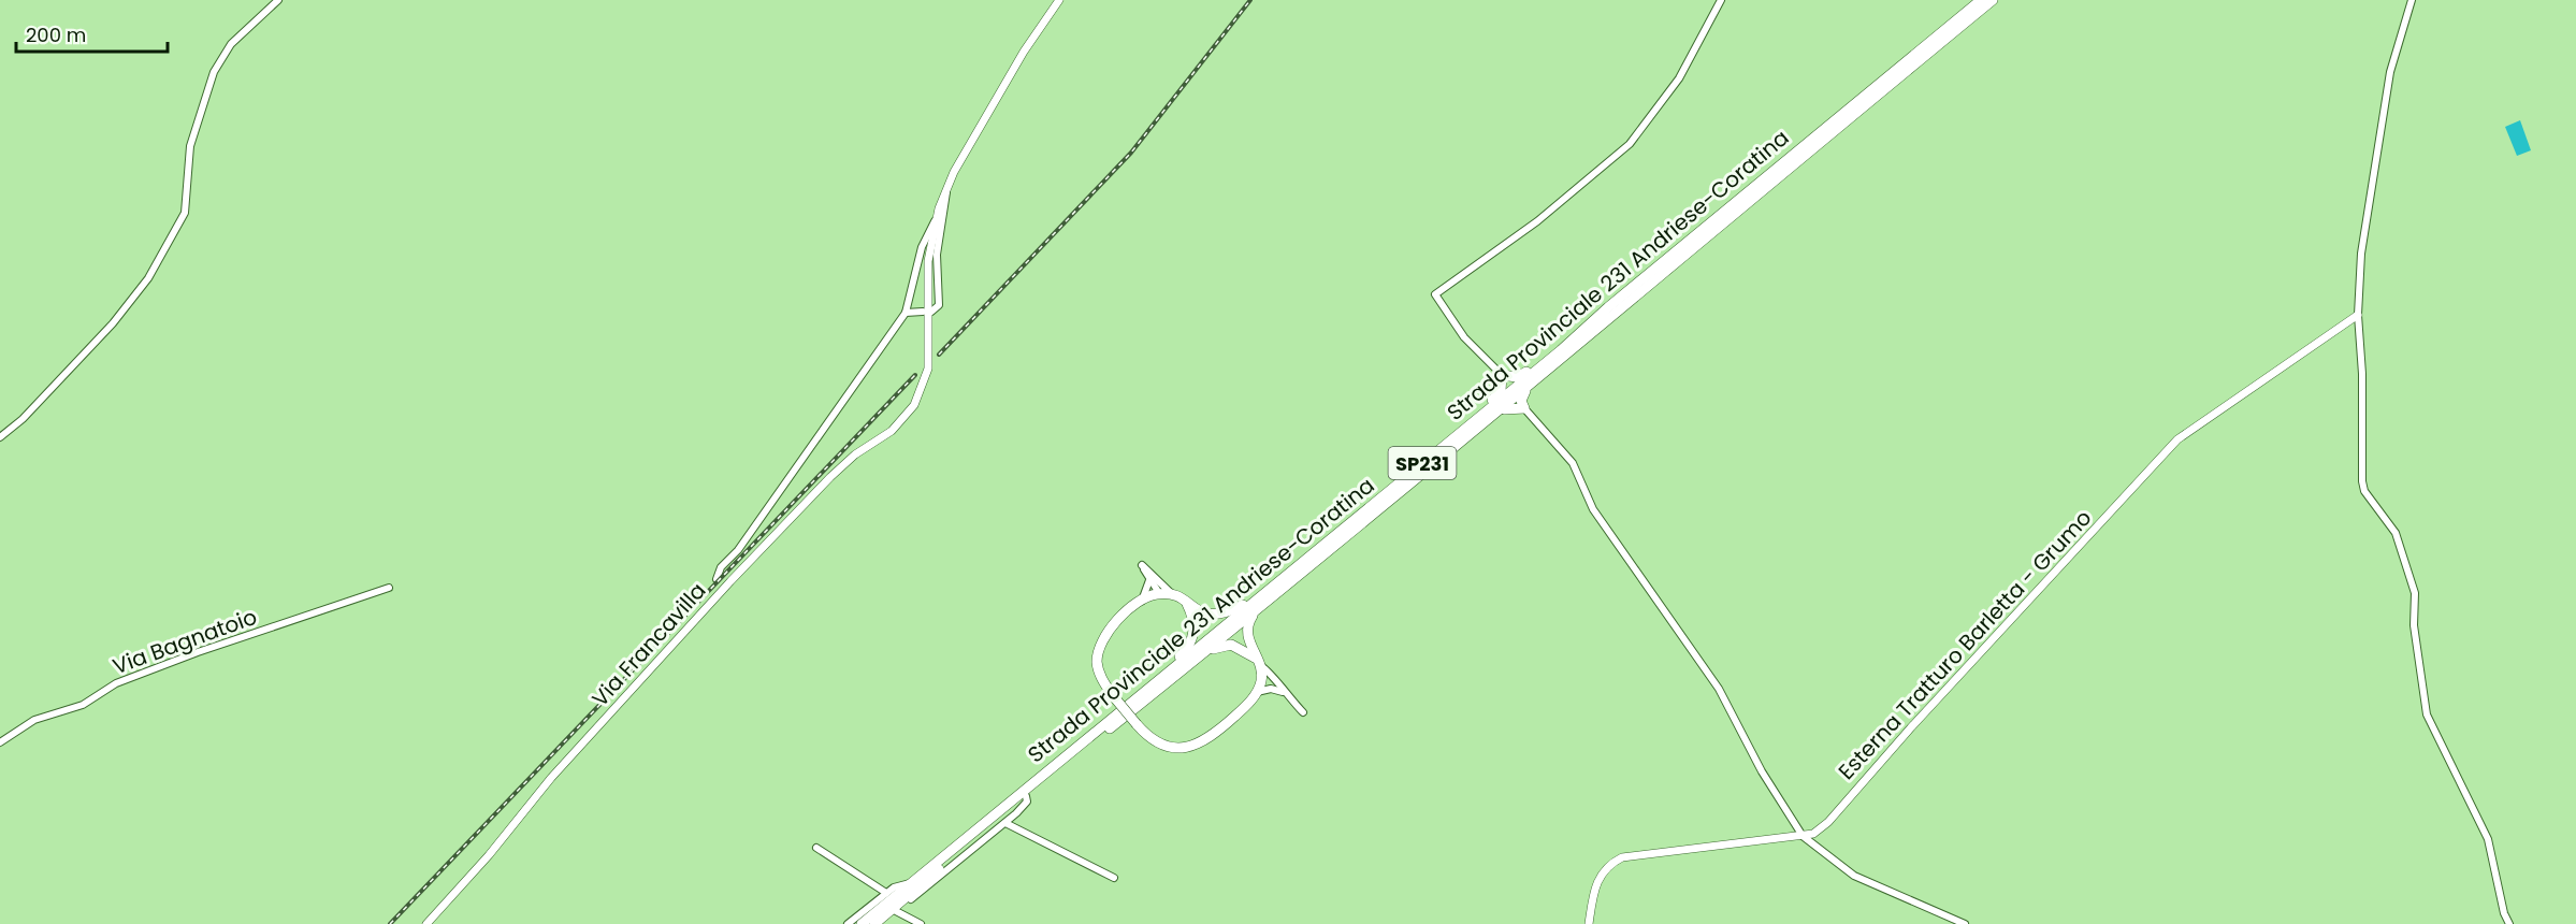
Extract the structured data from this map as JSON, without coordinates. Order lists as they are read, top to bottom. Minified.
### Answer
{"streets":{"highway":["Strada Provinciale 231 Andriese-Coratina","SP231"],"street":["Via Bagnatoio","Via Francavilla","Esterna Tratturo Barletta - Grumo"]},"scale_bar":"200 m"}
